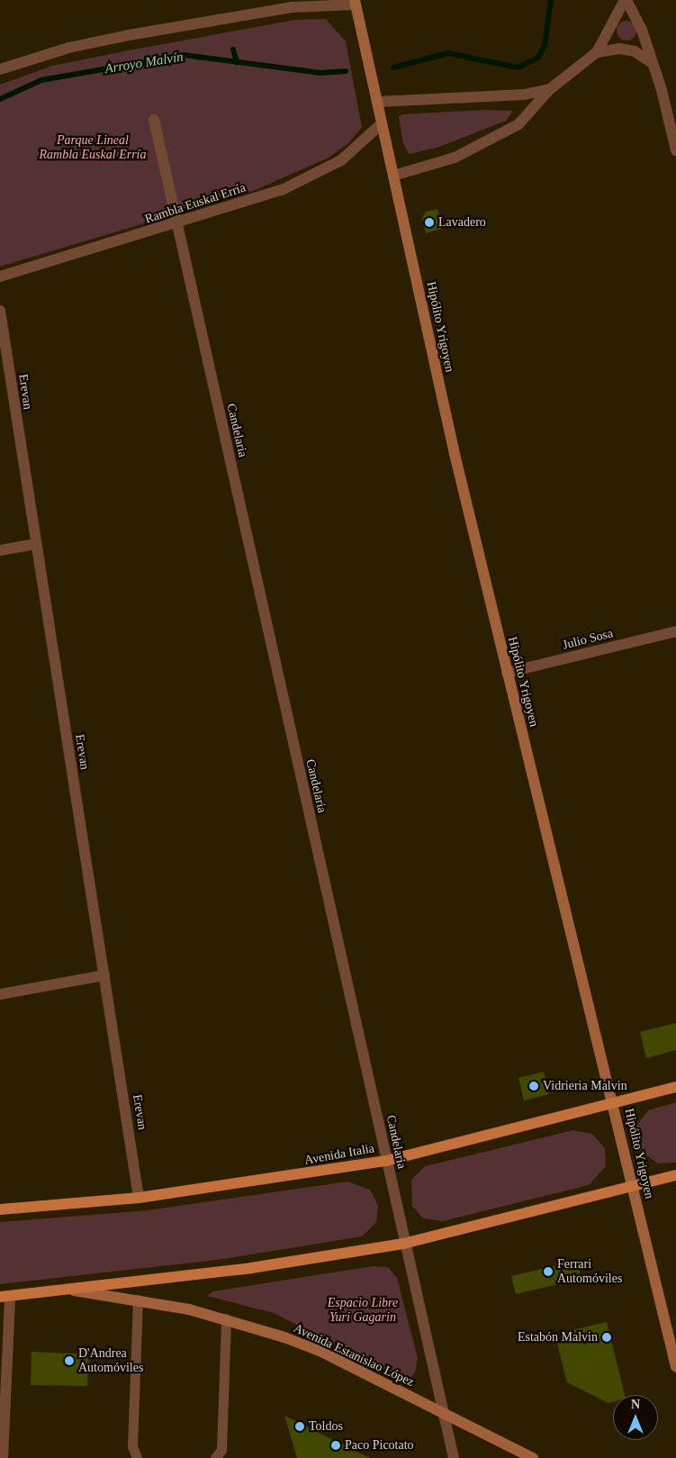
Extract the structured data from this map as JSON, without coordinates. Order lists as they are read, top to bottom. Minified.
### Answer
{"streets":{"main road":["Avenida Italia"],"street":["Rambla Euskal Erría","Hipólito Yrigoyen","Erevan","Candelaria","Julio Sosa","Avenida Estanislao López"]},"crossings":[["Rambla Euskal Erría","Hipólito Yrigoyen"],["Rambla Euskal Erría","Candelaria"],["Hipólito Yrigoyen","Julio Sosa"],["Hipólito Yrigoyen","Avenida Italia"],["Erevan","Avenida Italia"],["Candelaria","Avenida Italia"],["Candelaria","Avenida Estanislao López"]],"water":["Arroyo Malvín"],"parks":["Parque Lineal Rambla Euskal Erría","Espacio Libre Yuri Gagarin"],"places":["Lavadero","Vidrieria Malvin","Ferrari Automóviles","Estabón Malvin","D'Andrea Automóviles","Toldos","Paco Picotato"],"north":"top"}
